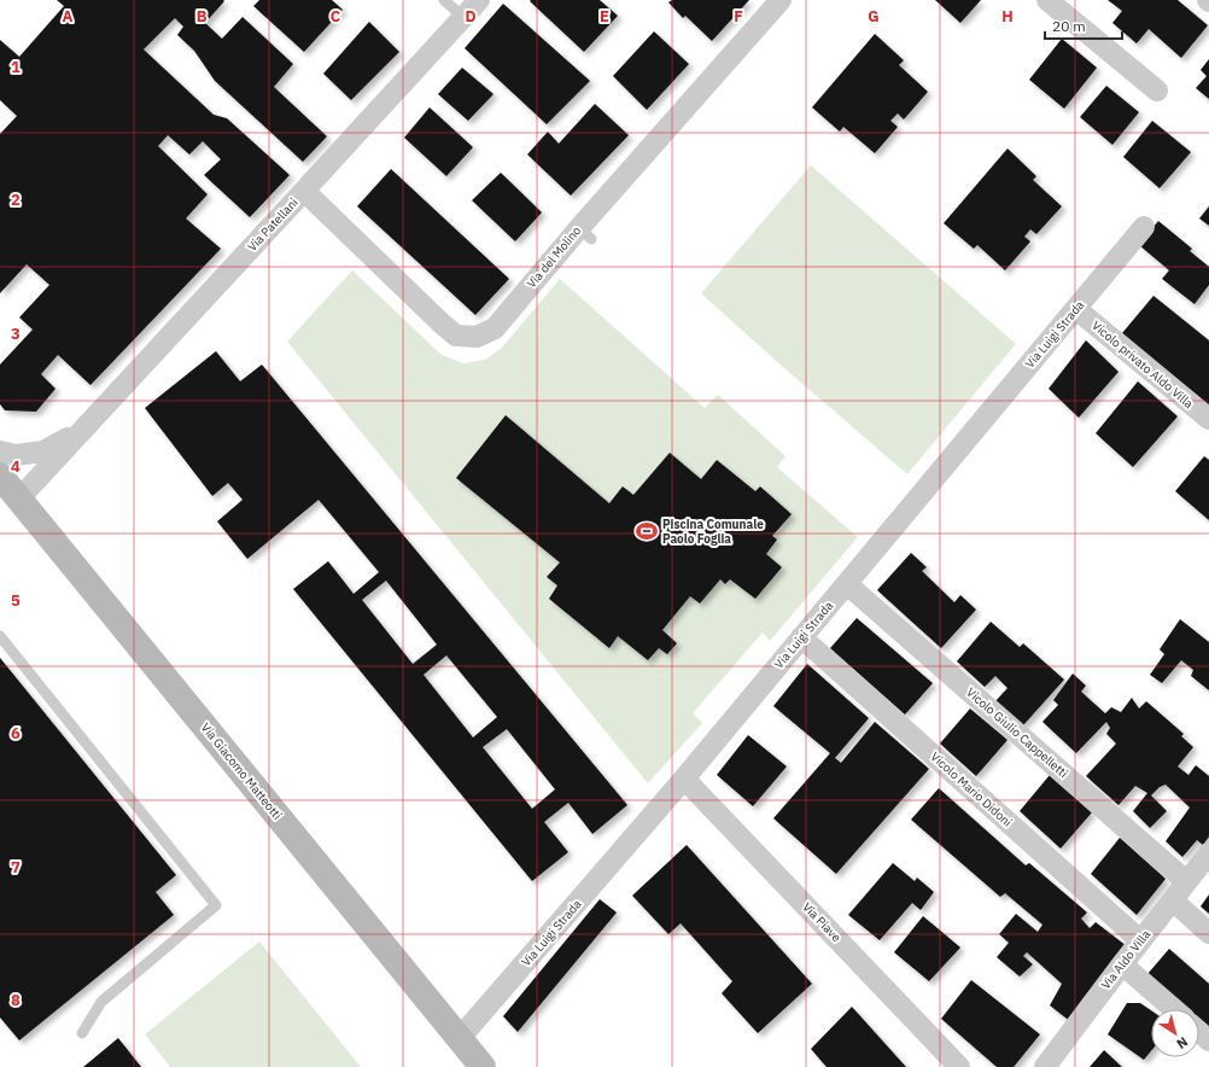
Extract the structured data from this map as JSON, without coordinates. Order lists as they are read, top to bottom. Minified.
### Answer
{"streets":{"street":["Via Patellani","Via del Molino","Via Luigi Strada","Vicolo privato Aldo Villa","Vicolo Giulio Cappelletti","Via Giacomo Matteotti","Vicolo Mario Didoni","Via Piave","Via Aldo Villa"]},"crossings":[["Via Patellani","Via del Molino"],["Via Patellani","Via Giacomo Matteotti"],["Via Luigi Strada","Vicolo privato Aldo Villa"],["Via Luigi Strada","Vicolo Giulio Cappelletti"],["Via Luigi Strada","Via Giacomo Matteotti"],["Via Luigi Strada","Vicolo Mario Didoni"],["Via Luigi Strada","Via Piave"],["Vicolo Giulio Cappelletti","Via Aldo Villa"],["Vicolo Mario Didoni","Via Aldo Villa"]],"places":{"sports":["Piscina Comunale Paolo Foglia"]},"scale_bar":"20 m","north":"bottom right","grid":{"columns":["A","B","C","D","E","F","G","H"],"rows":["1","2","3","4","5","6","7","8"]}}
